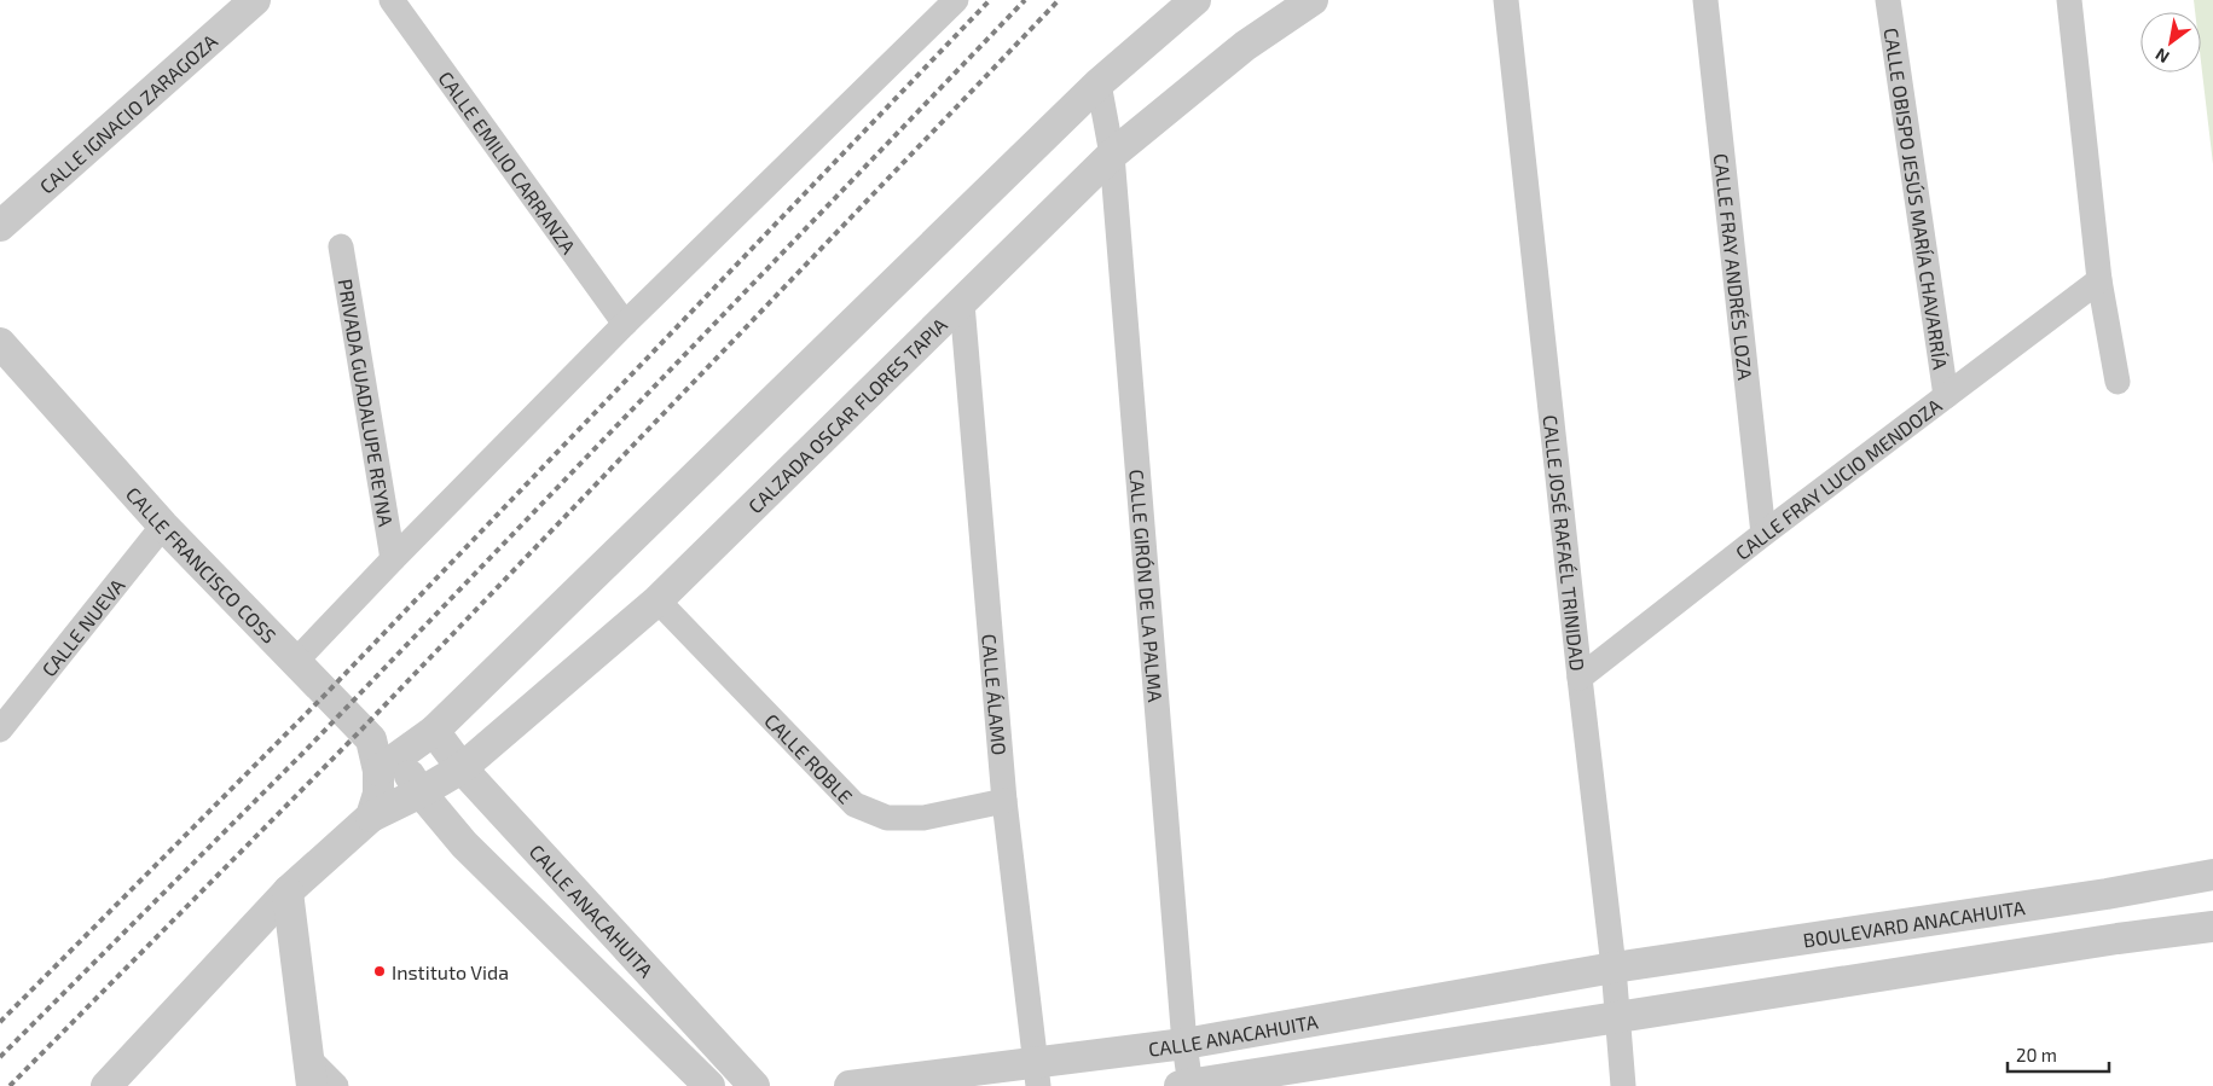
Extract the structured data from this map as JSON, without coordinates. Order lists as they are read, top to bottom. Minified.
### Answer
{"streets":{"street":["CALLE IGNACIO ZARAGOZA","CALLE EMILIO CARRANZA","CALLE OBISPO JESÚS MARÍA CHAVARRÍA","CALLE FRAY ANDRÉS LOZA","PRIVADA GUADALUPE REYNA","CALZADA OSCAR FLORES TAPIA","CALLE FRAY LUCIO MENDOZA","CALLE JOSÉ RAFAÉL TRINIDAD","CALLE FRANCISCO COSS","CALLE GIRÓN DE LA PALMA","CALLE NUEVA","CALLE ÁLAMO","CALLE ROBLE","CALLE ANACAHUITA","BOULEVARD ANACAHUITA"]},"crossings":[["CALLE OBISPO JESÚS MARÍA CHAVARRÍA","CALLE FRAY LUCIO MENDOZA"],["CALLE FRAY ANDRÉS LOZA","CALLE FRAY LUCIO MENDOZA"],["CALZADA OSCAR FLORES TAPIA","CALLE FRANCISCO COSS"],["CALZADA OSCAR FLORES TAPIA","CALLE GIRÓN DE LA PALMA"],["CALZADA OSCAR FLORES TAPIA","CALLE ÁLAMO"],["CALZADA OSCAR FLORES TAPIA","CALLE ROBLE"],["CALZADA OSCAR FLORES TAPIA","CALLE ANACAHUITA"],["CALLE FRAY LUCIO MENDOZA","CALLE JOSÉ RAFAÉL TRINIDAD"],["CALLE JOSÉ RAFAÉL TRINIDAD","CALLE ANACAHUITA"],["CALLE JOSÉ RAFAÉL TRINIDAD","BOULEVARD ANACAHUITA"],["CALLE FRANCISCO COSS","CALLE NUEVA"],["CALLE FRANCISCO COSS","CALLE ANACAHUITA"],["CALLE GIRÓN DE LA PALMA","CALLE ANACAHUITA"],["CALLE ÁLAMO","CALLE ROBLE"],["CALLE ÁLAMO","CALLE ANACAHUITA"],["CALLE ANACAHUITA","BOULEVARD ANACAHUITA"]],"places":["Instituto Vida"],"scale_bar":"20 m","north":"bottom left"}
